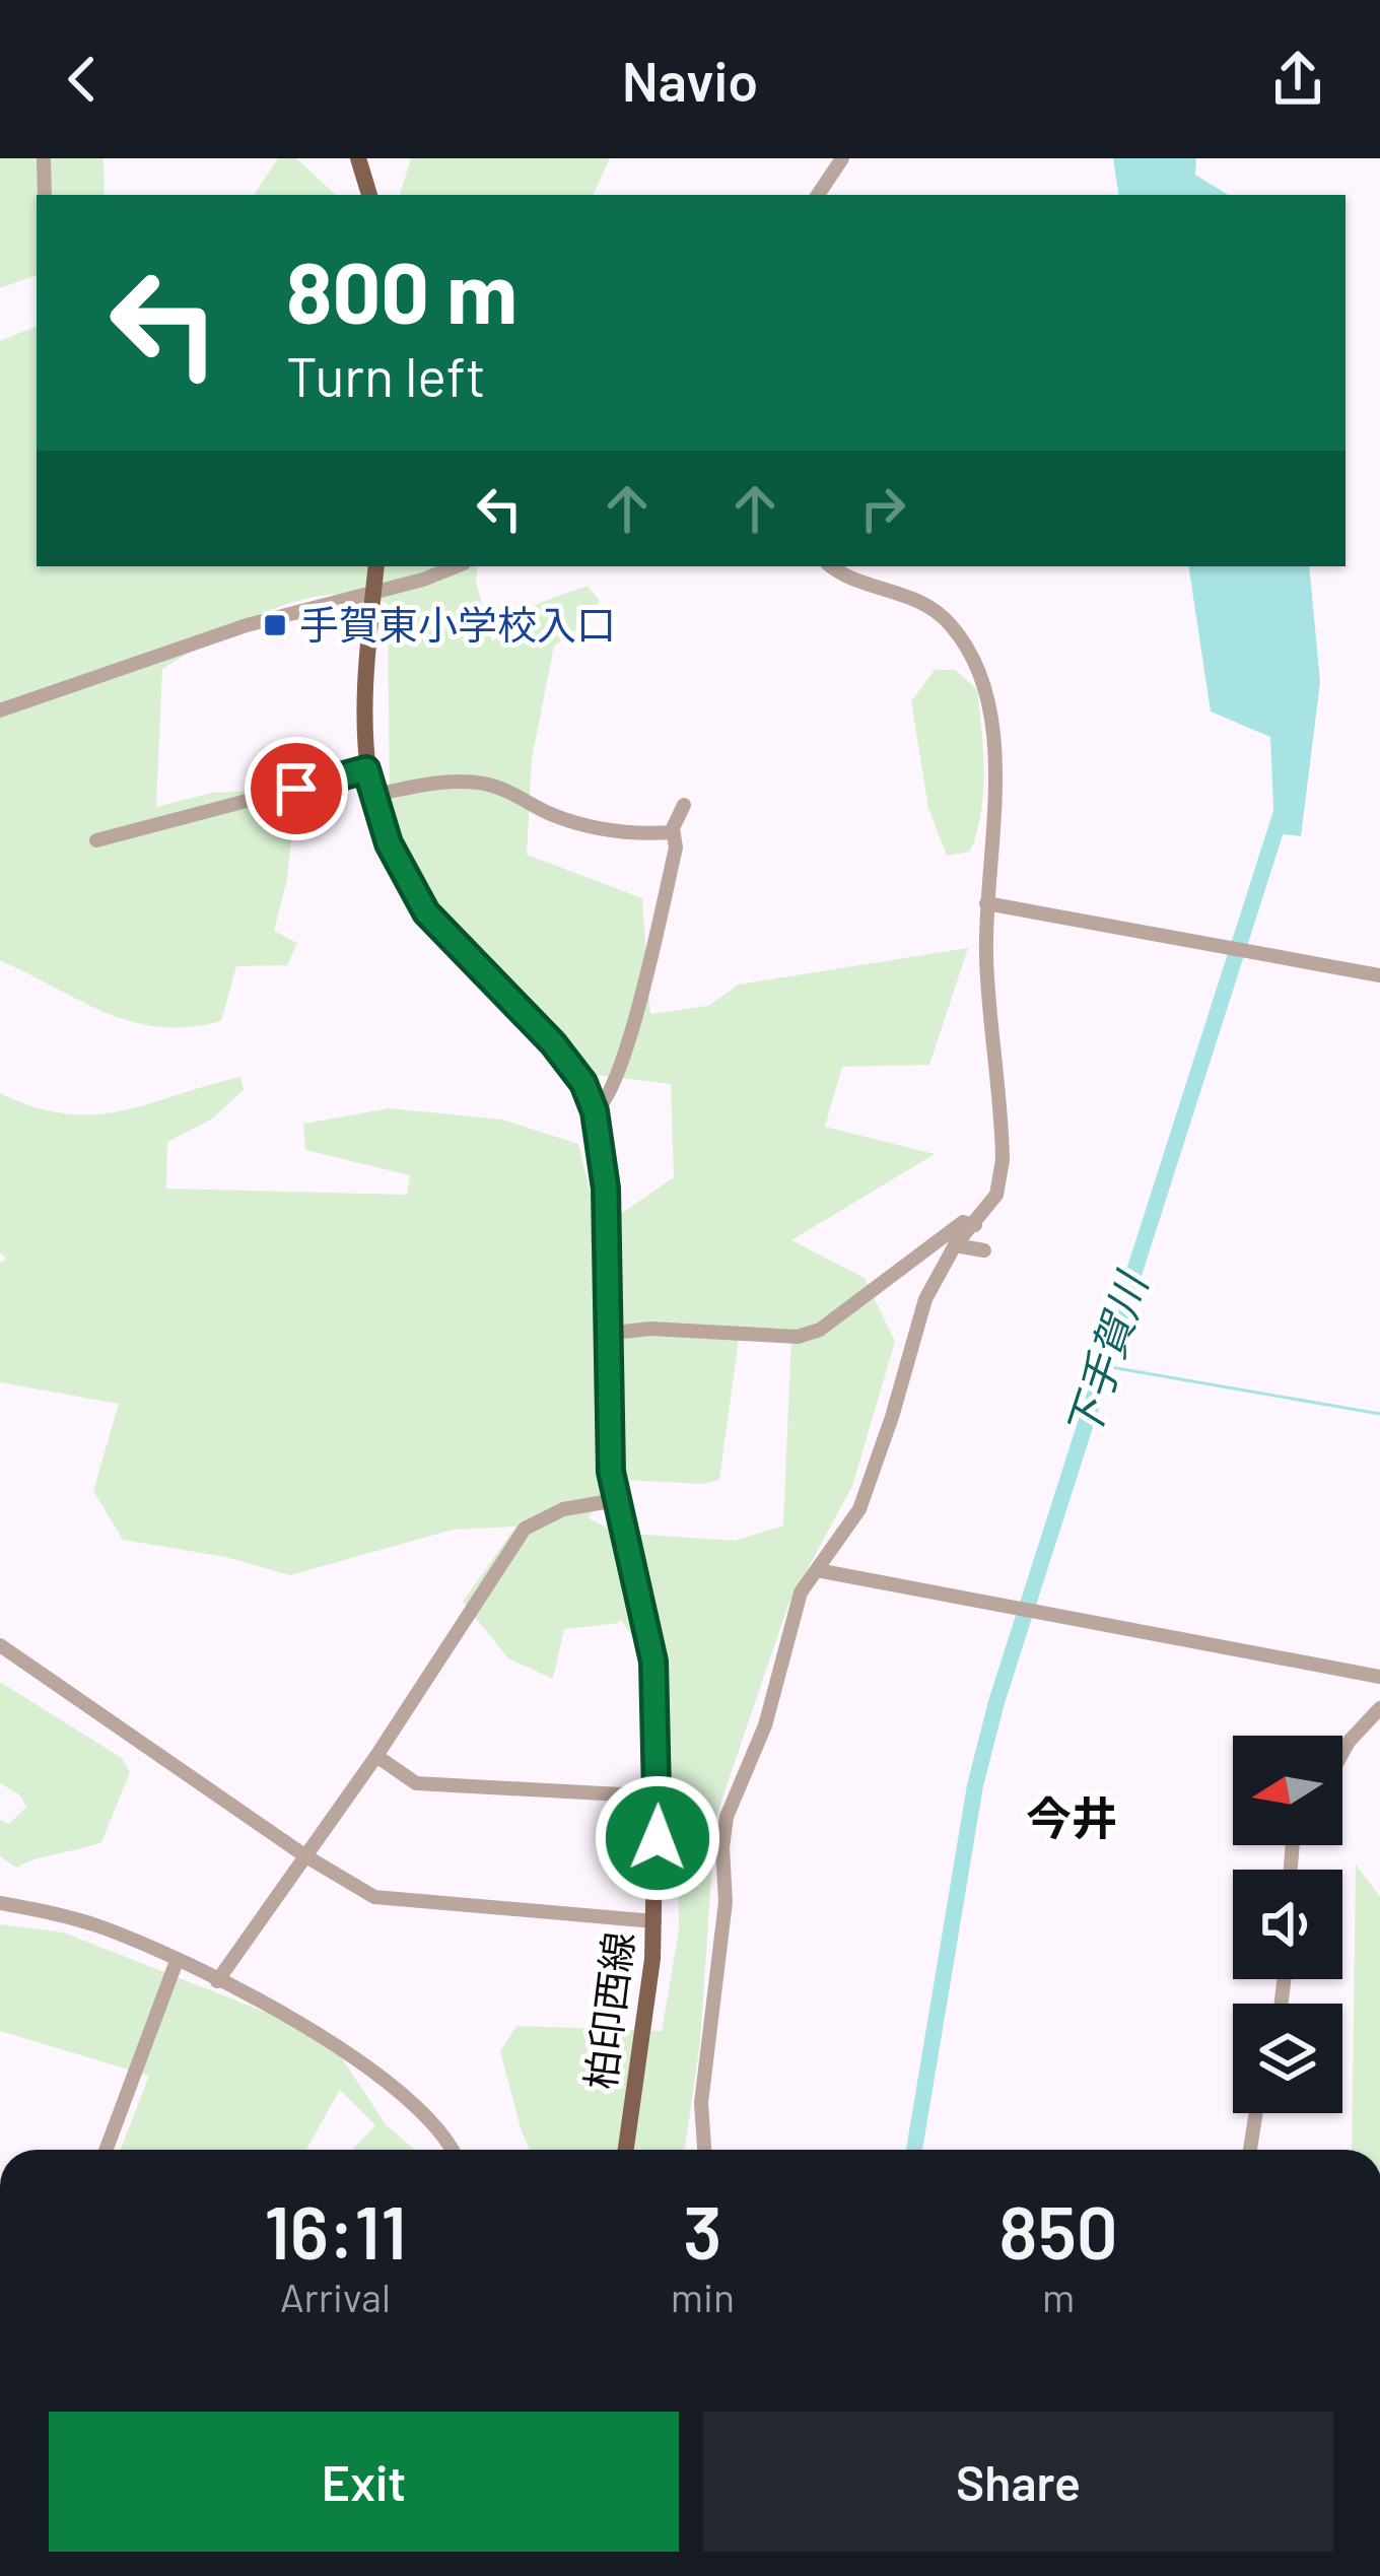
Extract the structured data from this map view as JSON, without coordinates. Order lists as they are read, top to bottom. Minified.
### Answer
{"streets":{"main road":["柏印西線"]},"districts":["今井"],"water":["下手賀川"],"places":{"transit":["手賀東小学校入口"]},"north":"left","page":{"header":"Navio","turn":["800 m","Turn left"],"eta":["16:11","Arrival","3","min","850","m"],"buttons":["Exit","Share"]}}
